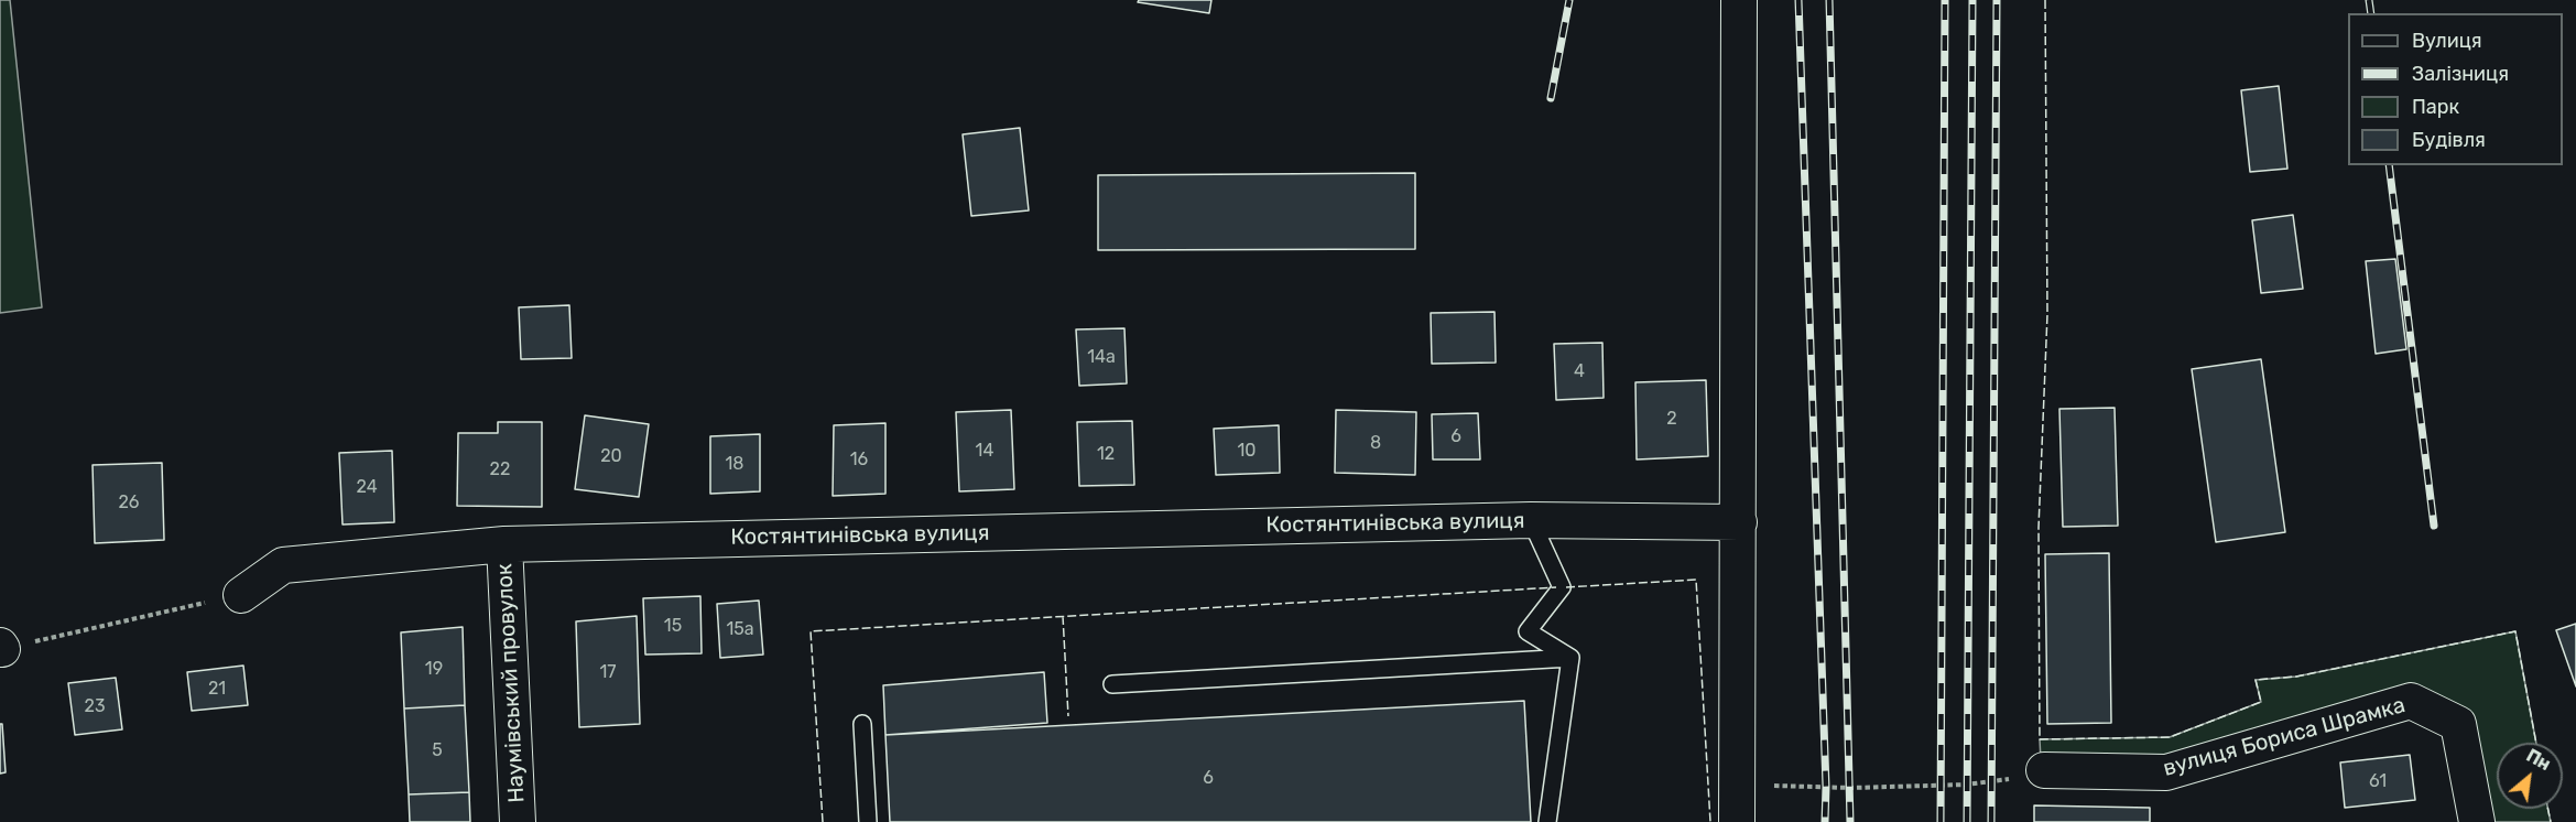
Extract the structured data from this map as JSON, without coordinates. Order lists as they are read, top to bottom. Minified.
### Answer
{"streets":{"street":["Костянтинівська вулиця","Наумівський провулок","вулиця Бориса Шрамка"]},"crossings":[["Костянтинівська вулиця","Наумівський провулок"]],"house_numbers":["14а","4","2","6","8","14","10","12","20","16","18","22","24","26","15","15а","19","17","21","23","5","6","61"],"legend":["Вулиця","Залізниця","Парк","Будівля"],"north":"top right"}
